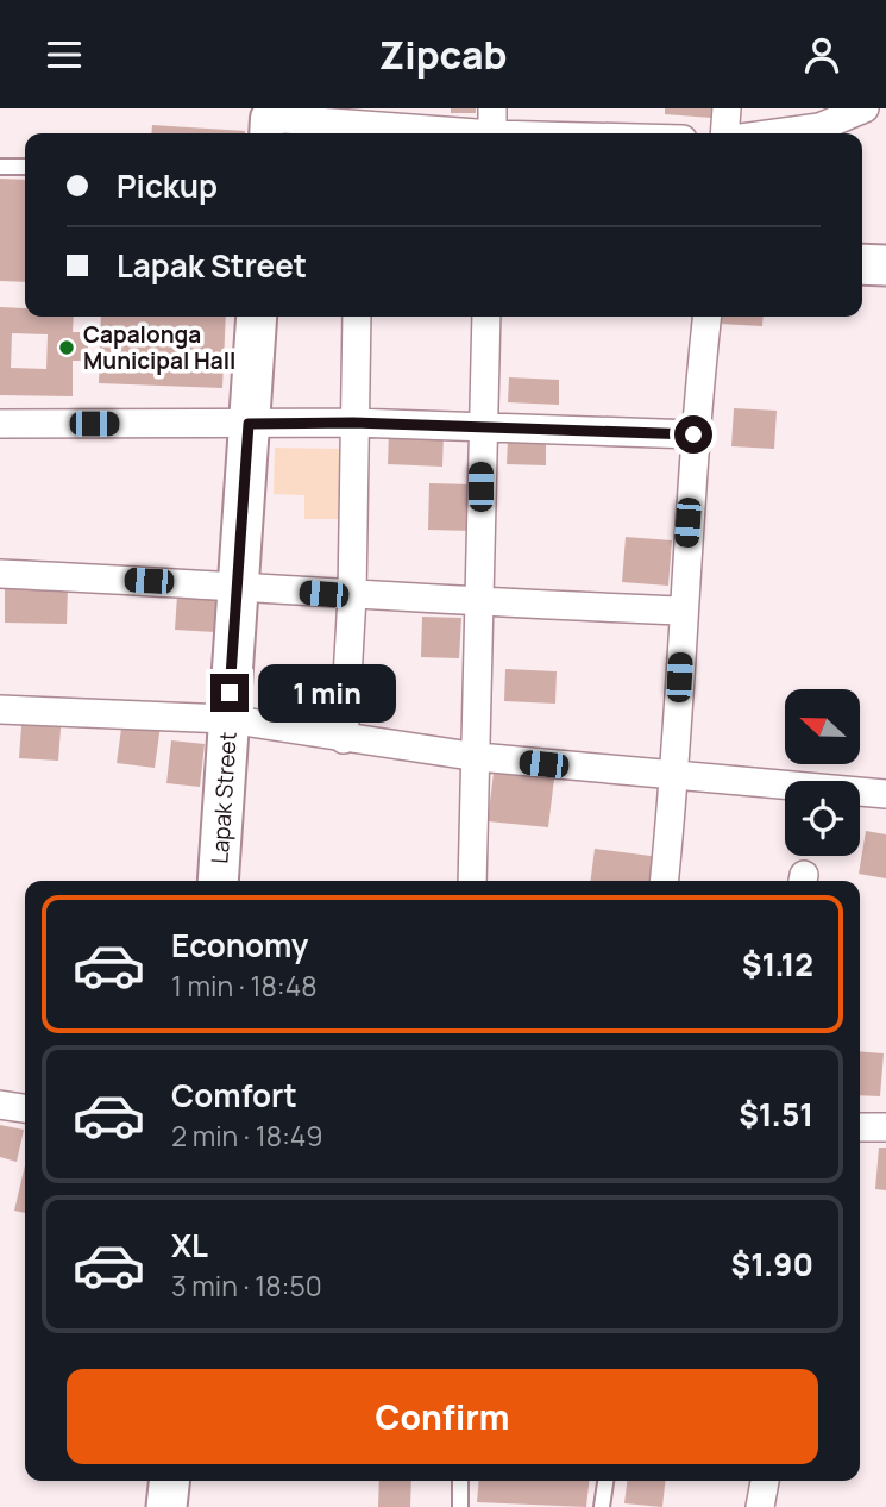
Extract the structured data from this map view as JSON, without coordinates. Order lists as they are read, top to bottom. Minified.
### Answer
{"streets":{"main road":["Lapak Street"]},"places":["Capalonga Municipal Hall"],"north":"left","page":{"header":"Zipcab","banner":["Pickup","Lapak Street"],"bubble":"1 min","list":[{"name":"Economy","note":"1 min · 18:48","value":"$1.12"},{"name":"Comfort","note":"2 min · 18:49","value":"$1.51"},{"name":"XL","note":"3 min · 18:50","value":"$1.90"}],"buttons":"Confirm"}}
